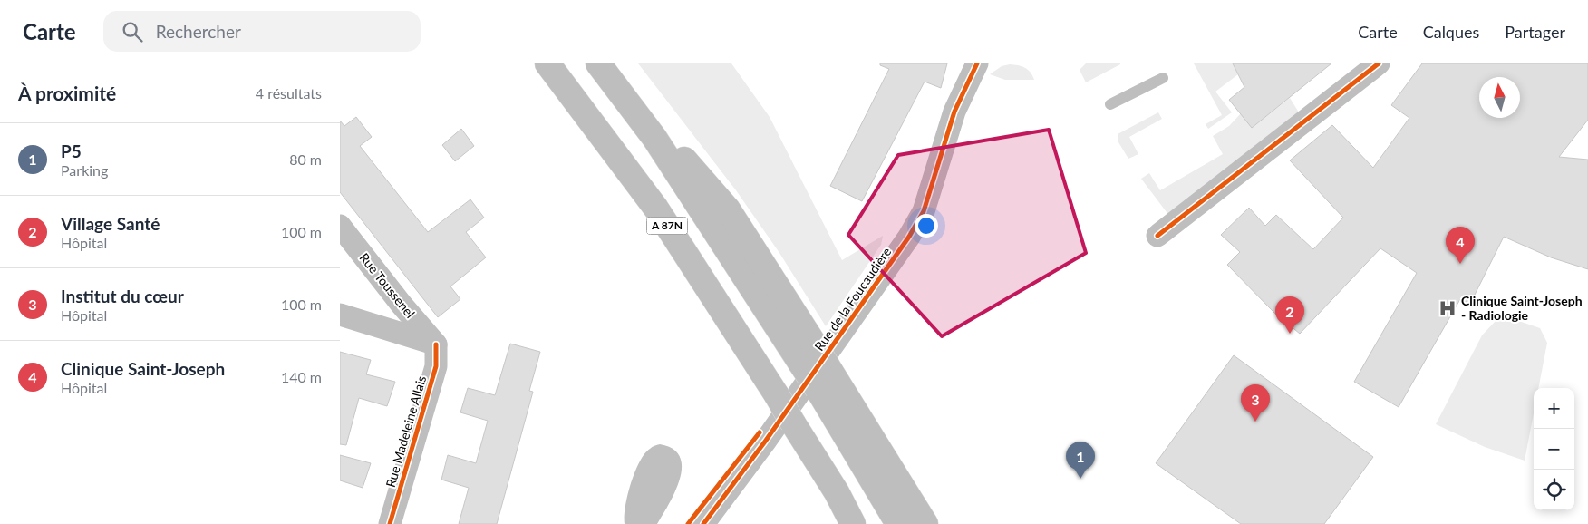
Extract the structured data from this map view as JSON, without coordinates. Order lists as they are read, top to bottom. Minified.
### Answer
{"streets":{"highway":["A 87N"],"street":["Rue Toussenel","Rue de la Foucaudière","Rue Madeleine Allais"]},"crossings":[["Rue Toussenel","Rue Madeleine Allais"]],"places":{"hospital":["Clinique Saint-Joseph - Radiologie"]},"north":"top","page":{"header":"Carte","search":"Rechercher","nav":["Carte","Calques","Partager"],"heading":["À proximité","4 résultats"],"list":[{"mark":"1","name":"P5","note":"Parking","value":"80 m"},{"mark":"2","name":"Village Santé","note":"Hôpital","value":"100 m"},{"mark":"3","name":"Institut du cœur","note":"Hôpital","value":"100 m"},{"mark":"4","name":"Clinique Saint-Joseph","note":"Hôpital","value":"140 m"}],"pins":["4","2","3","1"],"map_buttons":["+","−"]}}
